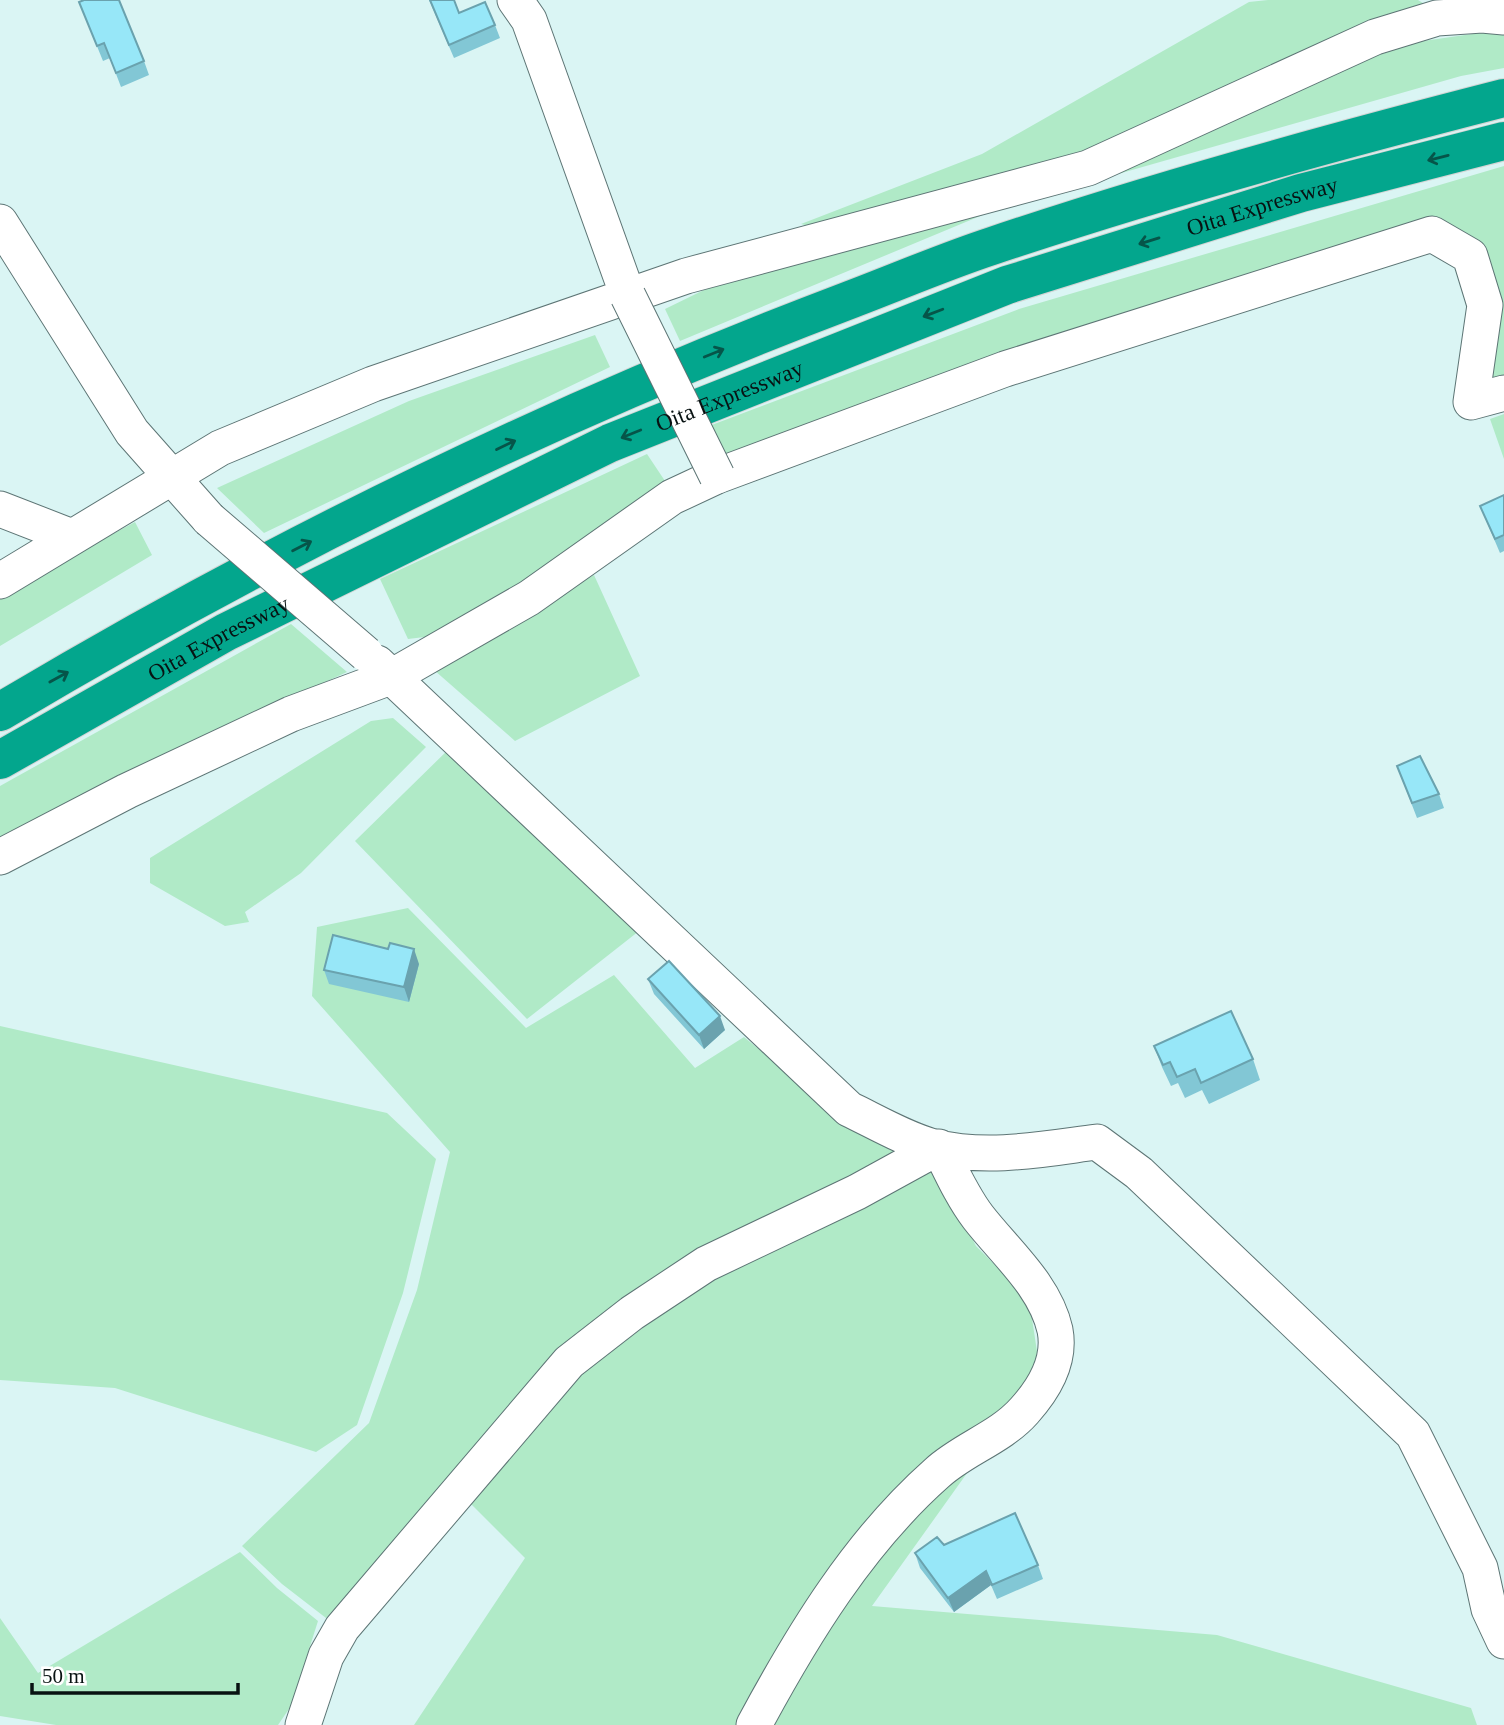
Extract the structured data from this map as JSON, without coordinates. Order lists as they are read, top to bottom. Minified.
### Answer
{"streets":{"highway":["Oita Expressway"]},"scale_bar":"50 m"}
